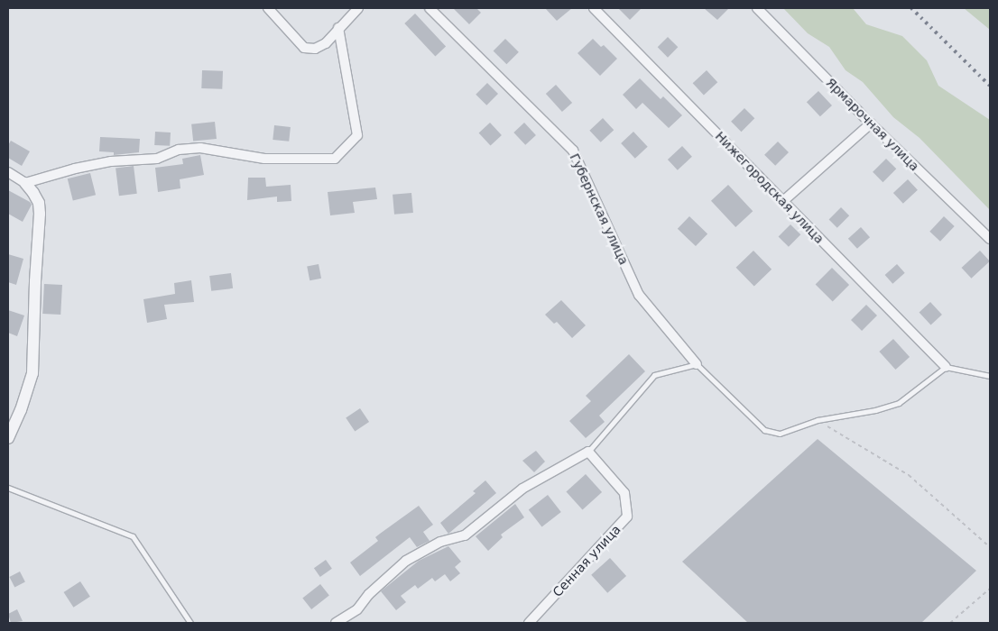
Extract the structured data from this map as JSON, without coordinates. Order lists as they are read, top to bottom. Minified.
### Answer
{"streets":{"street":["Ярмарочная улица","Нижегородская улица","Губернская улица","Сенная улица"]}}
